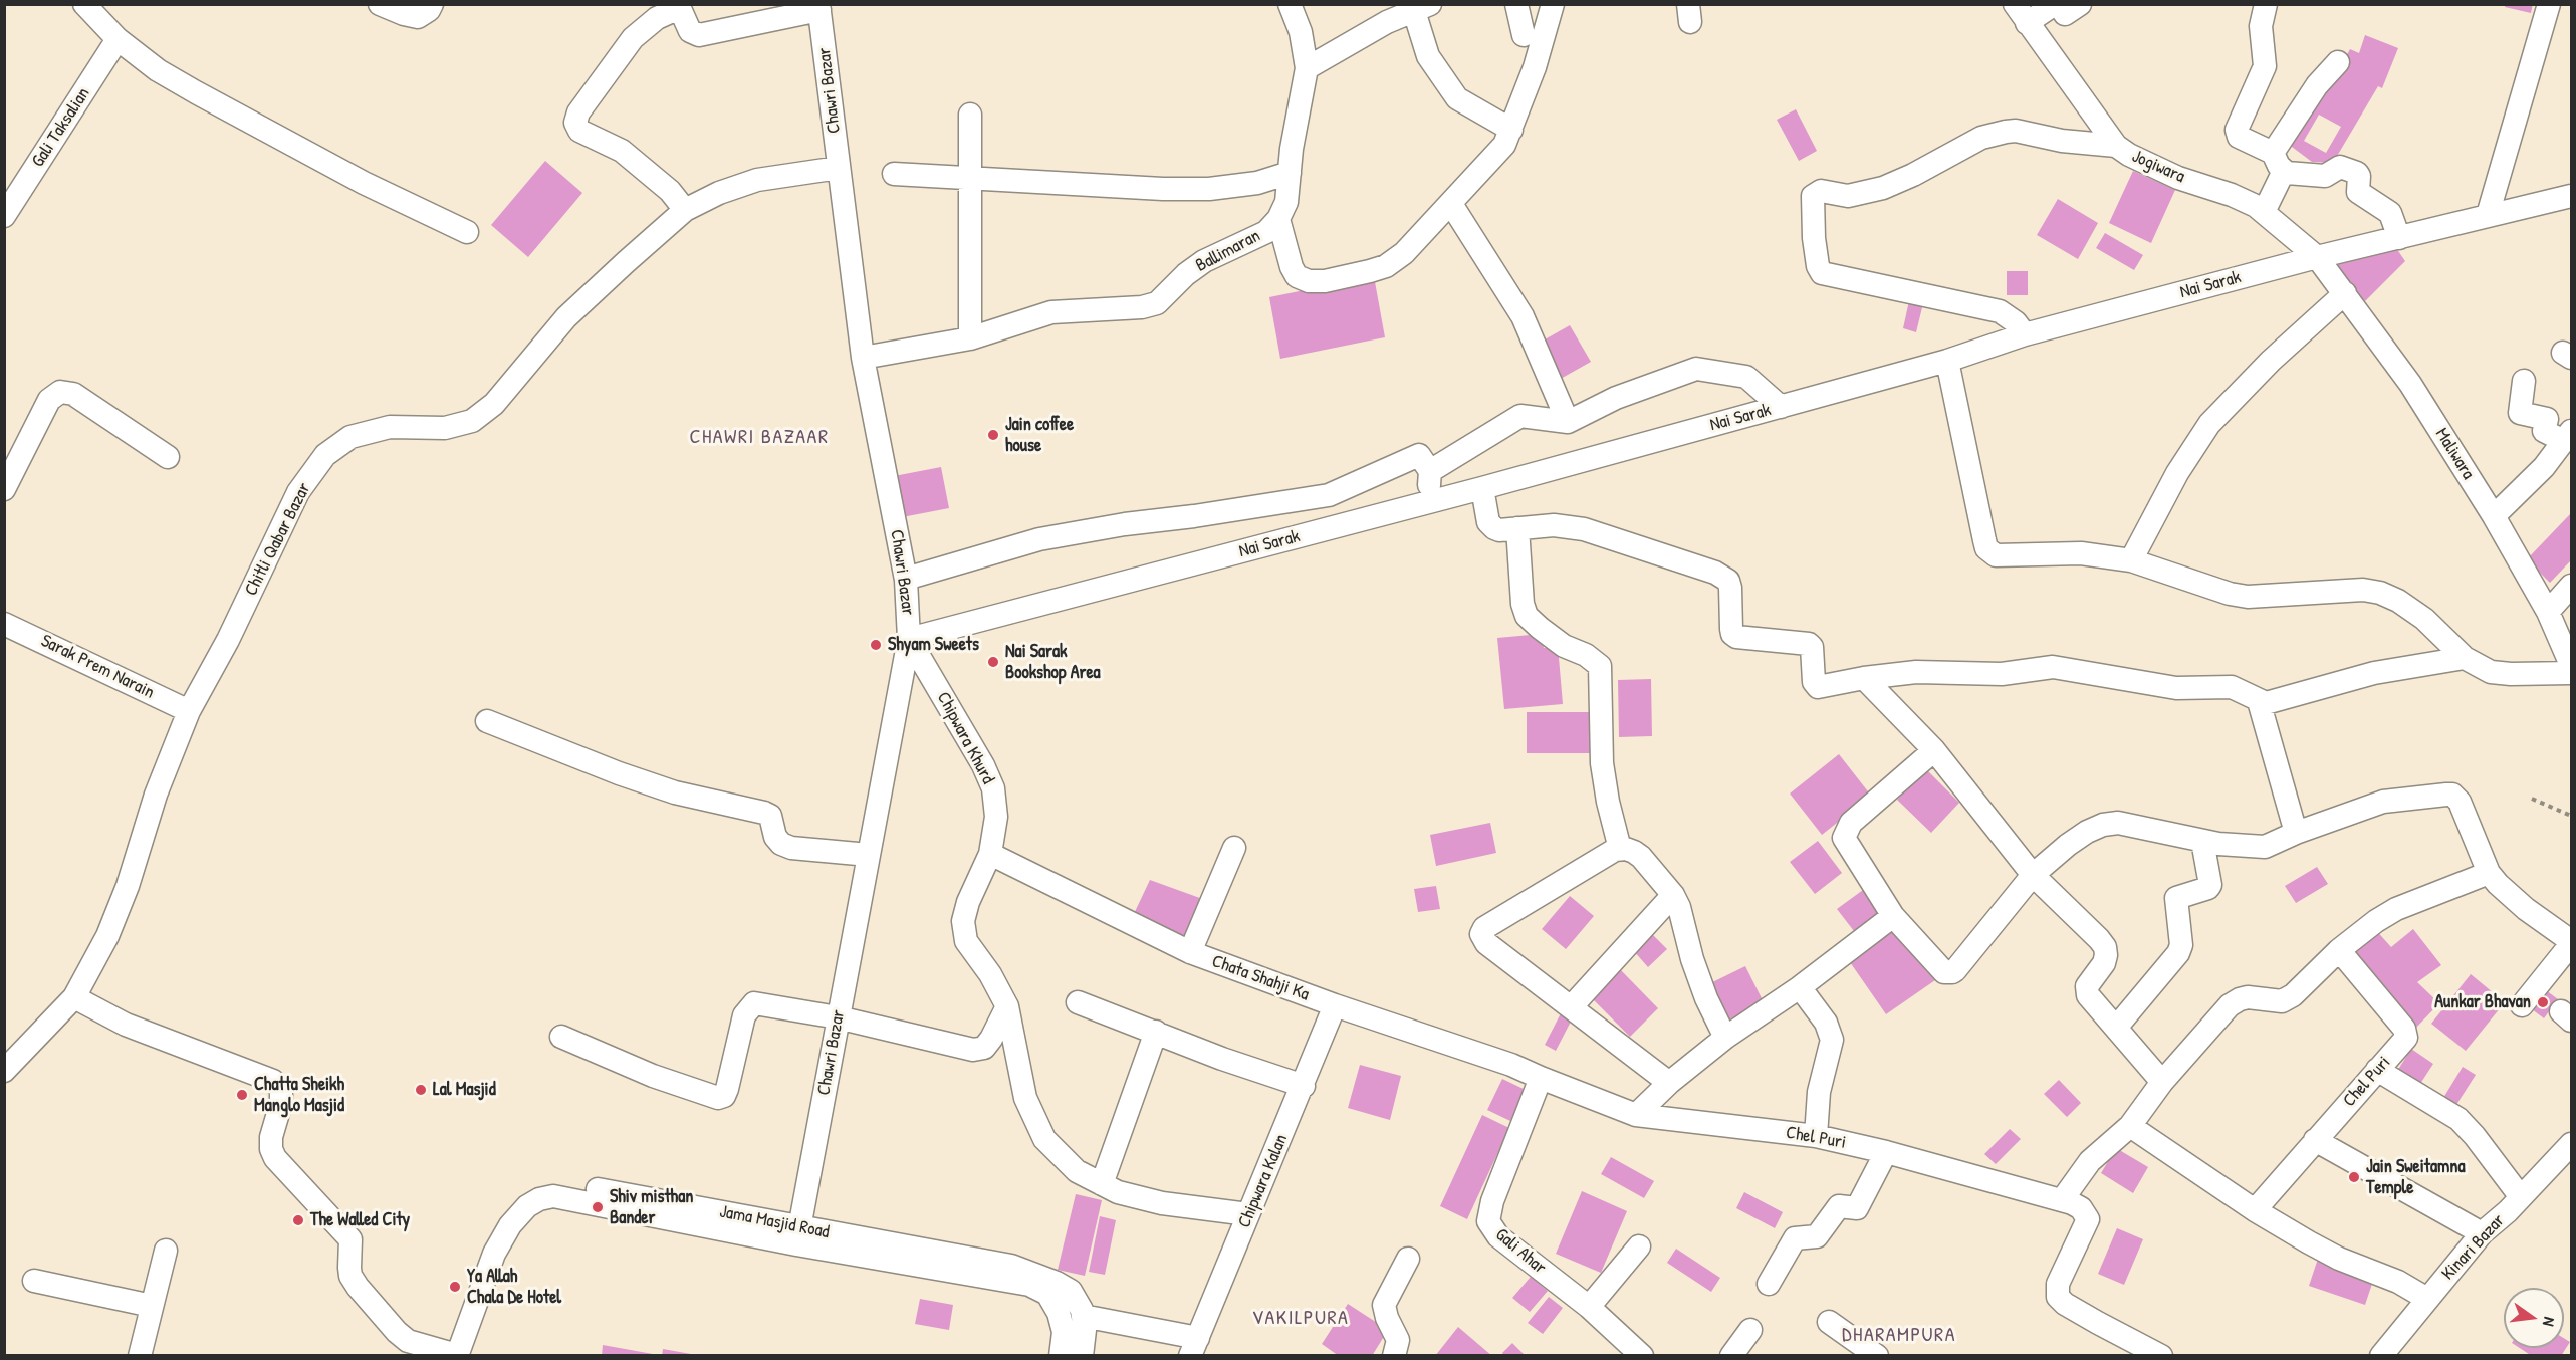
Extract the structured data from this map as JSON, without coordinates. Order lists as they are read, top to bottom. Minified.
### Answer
{"streets":{"street":["Chawri Bazar","Gali Taksalian","Jogiwara","Ballimaran","Nai Sarak","Maliwara","Chitli Qabar Bazar","Sarak Prem Narain","Chipwara Khurd","Chata Shahji Ka","Chel Puri","Chipwara Kalan","Jama Masjid Road","Kinari Bazar","Gali Ahar"]},"crossings":[["Chawri Bazar","Ballimaran"],["Chawri Bazar","Nai Sarak"],["Chawri Bazar","Chitli Qabar Bazar"],["Chawri Bazar","Chipwara Khurd"],["Chawri Bazar","Jama Masjid Road"],["Jogiwara","Nai Sarak"],["Jogiwara","Maliwara"],["Nai Sarak","Maliwara"],["Nai Sarak","Chipwara Khurd"],["Chitli Qabar Bazar","Sarak Prem Narain"],["Chipwara Khurd","Chata Shahji Ka"],["Chipwara Khurd","Chipwara Kalan"],["Chata Shahji Ka","Chel Puri"],["Chata Shahji Ka","Chipwara Kalan"],["Chata Shahji Ka","Gali Ahar"],["Chel Puri","Gali Ahar"]],"districts":["CHAWRI BAZAAR","VAKILPURA","DHARAMPURA"],"places":["Jain coffee house","Shyam Sweets","Nai Sarak Bookshop Area","Aunkar Bhavan","Lal Masjid","Chatta Sheikh Manglo Masjid","Jain Sweitamna Temple","Shiv misthan Bander","The Walled City","Ya Allah Chala De Hotel"],"north":"right"}
